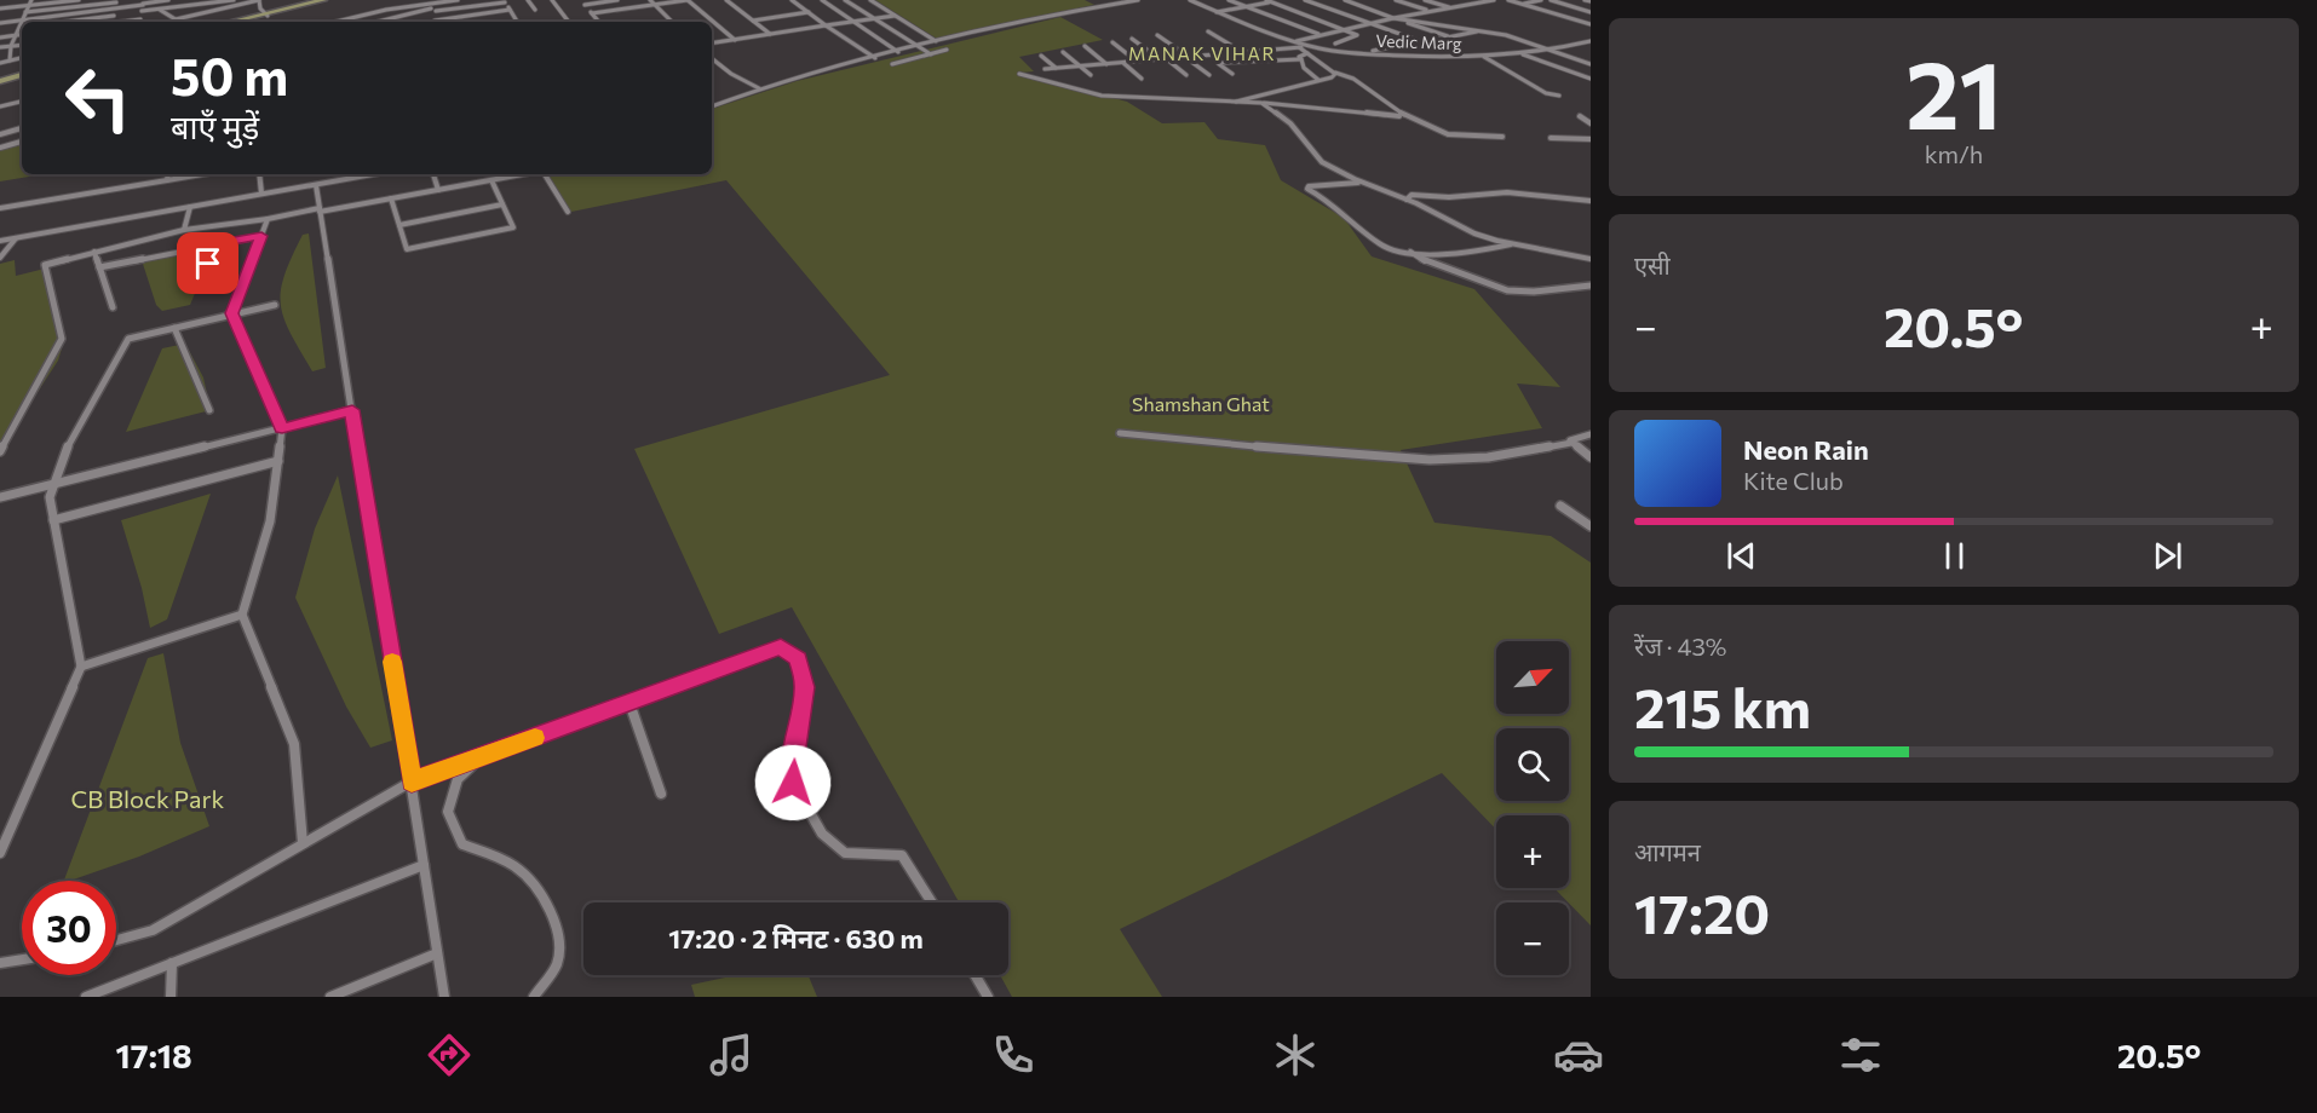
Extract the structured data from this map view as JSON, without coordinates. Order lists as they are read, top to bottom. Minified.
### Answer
{"streets":{"street":["Vedic Marg"]},"districts":["MANAK VIHAR"],"parks":["Shamshan Ghat","CB Block Park"],"north":"top right","page":{"tile":[["21","km/h"],"एसी",["रेंज · 43%","215 km"],["आगमन","17:20"]],"turn":["50 m","बाएँ मुड़ें"],"heat":["−","20.5°","+"],"song":["Neon Rain","Kite Club"],"map_buttons":["+","−"],"limit":"30","trip":"17:20 · 2 मिनट · 630 m","tabs":["17:18","20.5°"]}}
